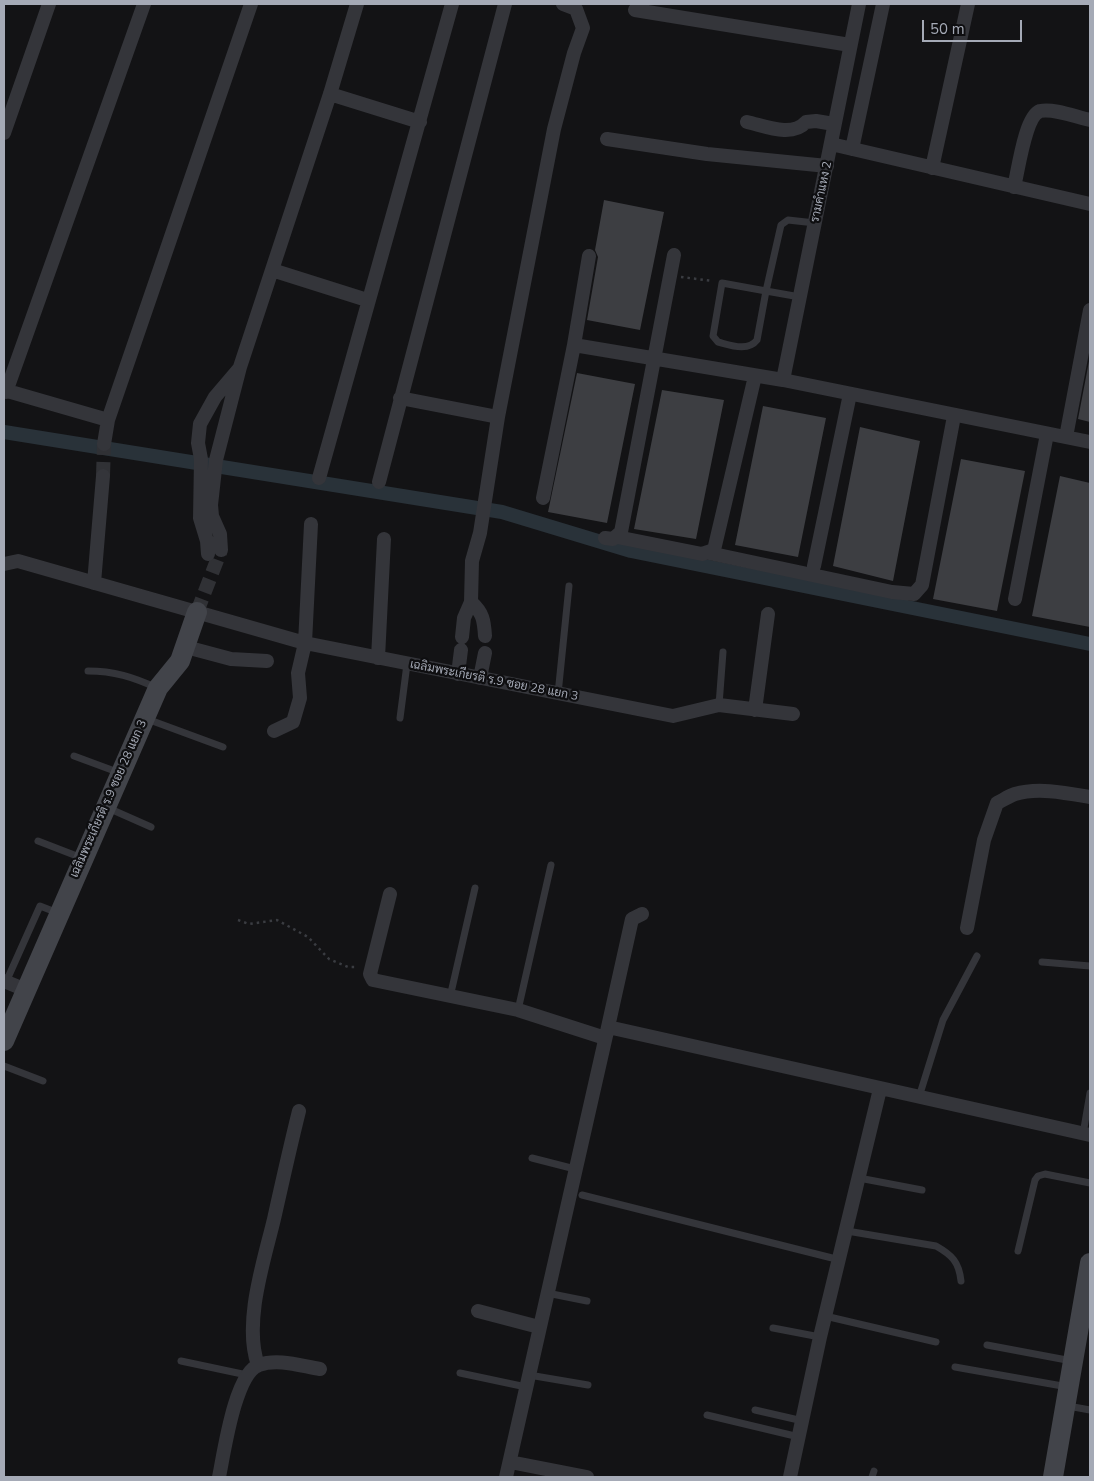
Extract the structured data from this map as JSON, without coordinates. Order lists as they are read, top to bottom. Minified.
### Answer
{"streets":{"street":["รามคำแหง 2","เฉลิมพระเกียรติ ร.9 ซอย 28 แยก 3"]},"scale_bar":"50 m"}
